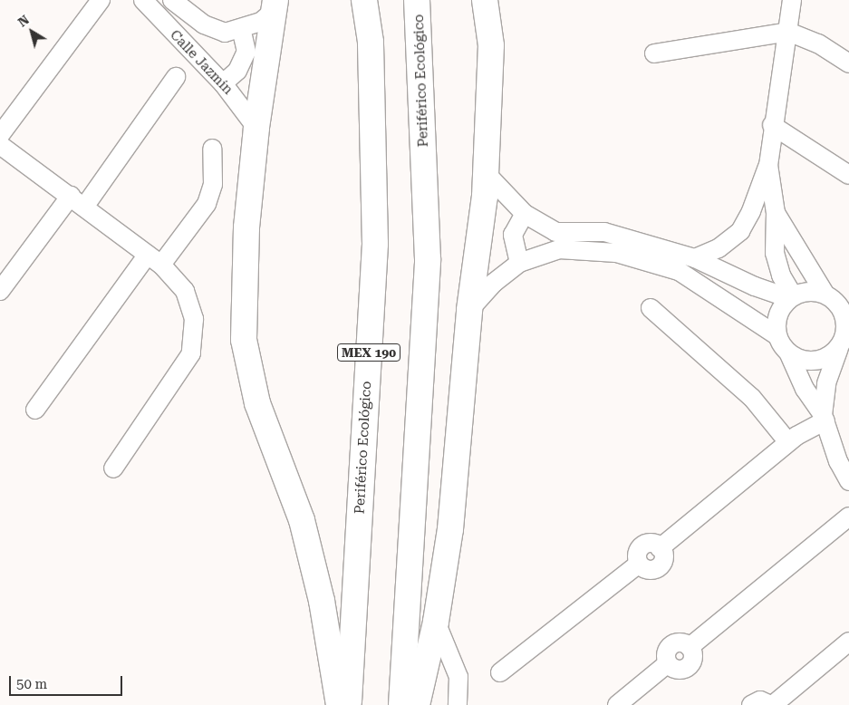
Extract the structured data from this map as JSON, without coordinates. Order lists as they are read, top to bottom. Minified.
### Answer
{"streets":{"highway":["Periférico Ecológico","MEX 190"],"street":["Calle Jazmín"]},"scale_bar":"50 m","north":"top left"}
